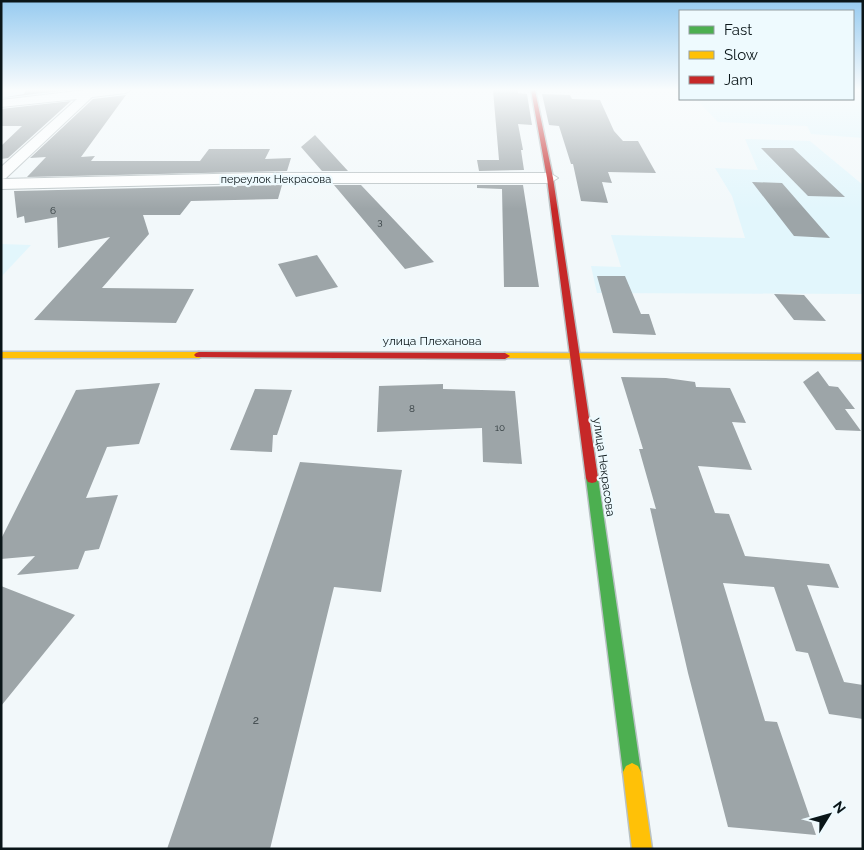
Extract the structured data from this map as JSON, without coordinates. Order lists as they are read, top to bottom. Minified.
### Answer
{"streets":{"street":["переулок Некрасова","улица Плеханова","улица Некрасова"]},"crossings":[["переулок Некрасова","улица Некрасова"],["улица Плеханова","улица Некрасова"]],"house_numbers":["6","3","8","10","2"],"legend":["Fast","Slow","Jam"],"north":"top right"}
